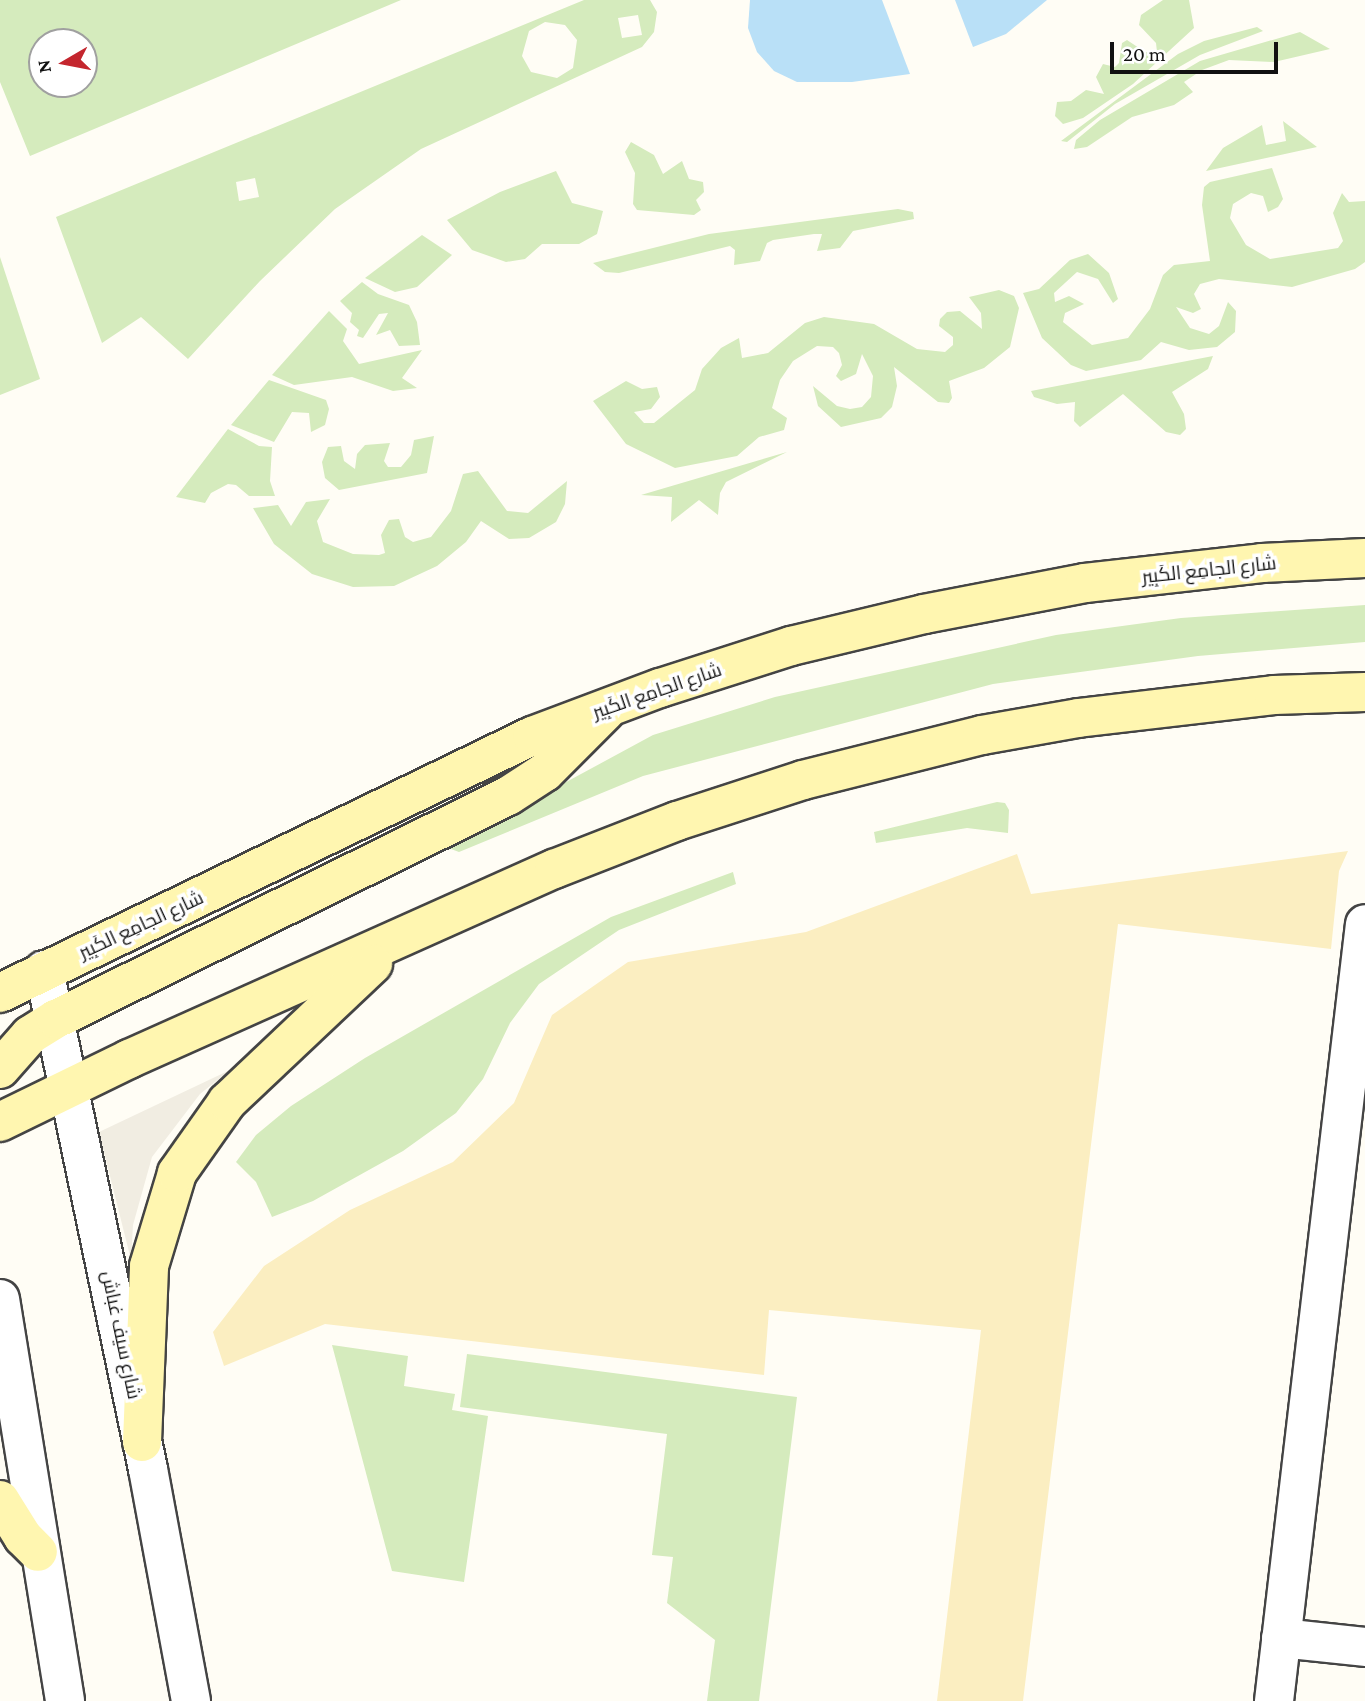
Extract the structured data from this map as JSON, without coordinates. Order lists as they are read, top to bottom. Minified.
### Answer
{"streets":{"main road":["شارع الجامِع الكَبِير"],"street":["شارع سيف غباش"]},"crossings":[["شارع الجامِع الكَبِير","شارع سيف غباش"]],"scale_bar":"20 m","north":"left"}
